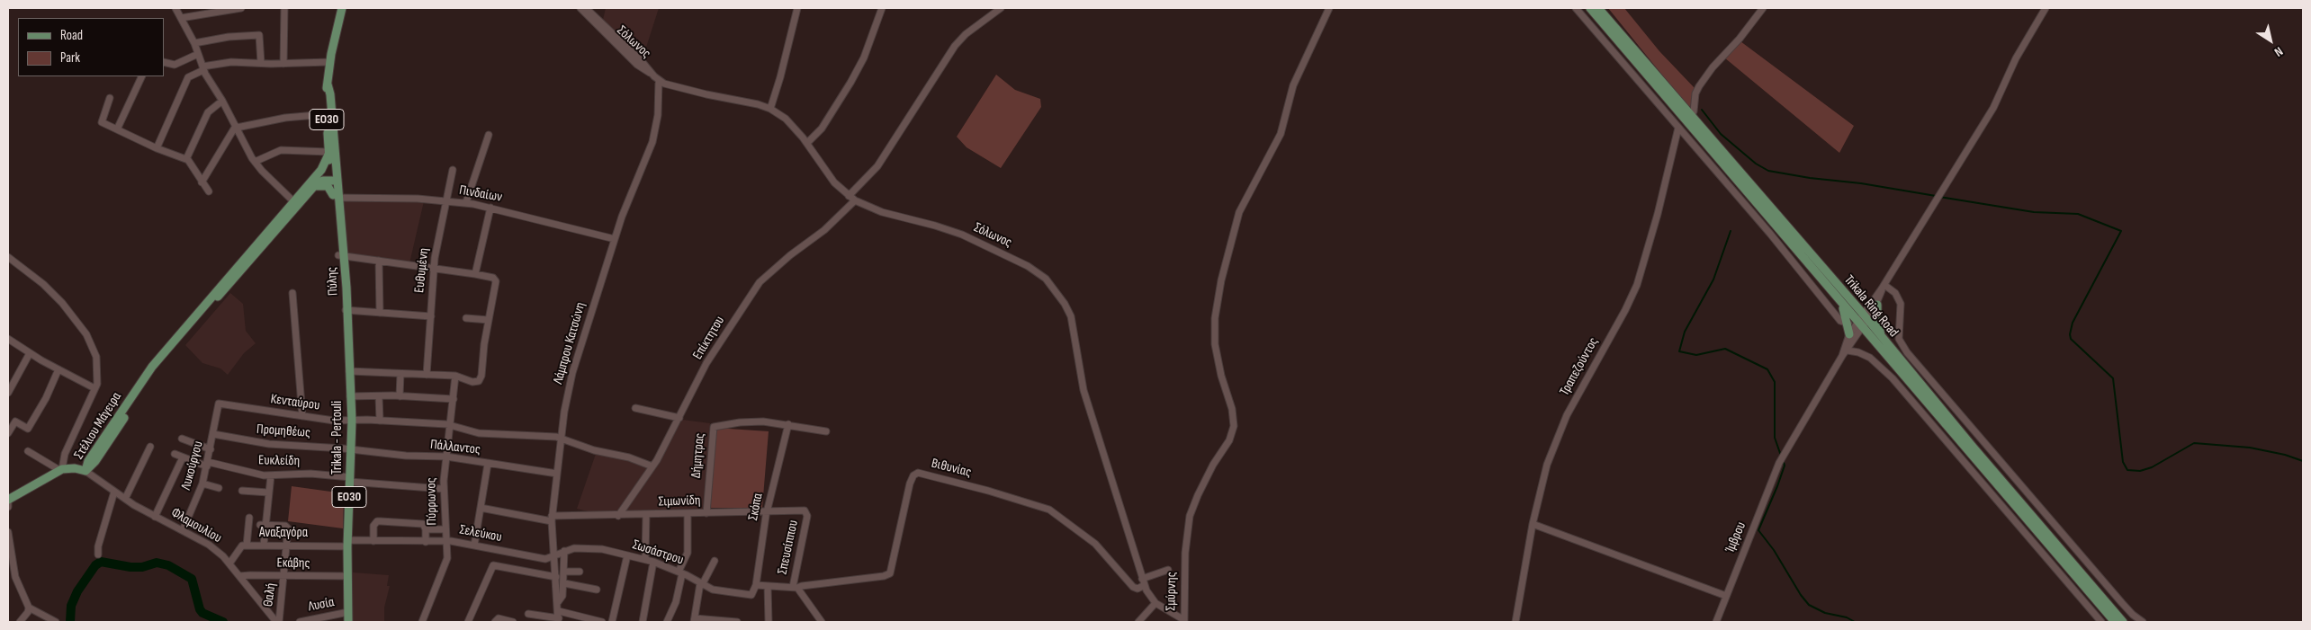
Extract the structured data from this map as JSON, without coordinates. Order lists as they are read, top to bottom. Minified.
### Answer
{"streets":{"main road":["ΕΟ30","Πύλης","Trikala Ring Road","Στέλιου Μάγειρα","Trikala - Pertouli"],"street":["Σόλωνος","Πινδαίων","Ευθυμένη","Επίκτητου","Λάμπρου Κατσώνη","Τραπεζούντος","Κενταύρου","Προμηθέως","Πάλλαντος","Δήμητρας","Ευκλείδη","Λυκούργου","Βιθυνίας","Πύρρωνος","Σιμωνίδη","Σκόπα","Φλαμουλίου","Αναξαγόρα","Σελεύκου","Ίμβρου","Σπευσίππου","Σωσάστρου","Εκάβης","Σμύρνης","Θαλή","Λυσία"]},"crossings":[["Σόλωνος","Επίκτητου"],["Σόλωνος","Λάμπρου Κατσώνη"],["Σόλωνος","Βιθυνίας"],["Πινδαίων","Ευθυμένη"],["Πινδαίων","Πύλης"],["Πινδαίων","Λάμπρου Κατσώνη"],["Πύλης","Στέλιου Μάγειρα"],["Πύλης","Trikala - Pertouli"],["Επίκτητου","Κενταύρου"],["Επίκτητου","Σιμωνίδη"],["Λάμπρου Κατσώνη","Κενταύρου"],["Λάμπρου Κατσώνη","Πάλλαντος"],["Λάμπρου Κατσώνη","Σιμωνίδη"],["Λάμπρου Κατσώνη","Σελεύκου"],["Λάμπρου Κατσώνη","Σωσάστρου"],["Κενταύρου","Trikala - Pertouli"],["Κενταύρου","Λυκούργου"],["Κενταύρου","Πύρρωνος"],["Στέλιου Μάγειρα","Φλαμουλίου"],["Προμηθέως","Trikala - Pertouli"],["Προμηθέως","Πάλλαντος"],["Προμηθέως","Λυκούργου"],["Trikala - Pertouli","Πάλλαντος"],["Trikala - Pertouli","Ευκλείδη"],["Trikala - Pertouli","Αναξαγόρα"],["Trikala - Pertouli","Σελεύκου"],["Trikala - Pertouli","Εκάβης"],["Trikala - Pertouli","Λυσία"],["Πάλλαντος","Πύρρωνος"],["Δήμητρας","Σιμωνίδη"],["Δήμητρας","Σκόπα"],["Ευκλείδη","Λυκούργου"],["Λυκούργου","Φλαμουλίου"],["Βιθυνίας","Σπευσίππου"],["Πύρρωνος","Σελεύκου"],["Σιμωνίδη","Σκόπα"],["Σιμωνίδη","Σπευσίππου"],["Σκόπα","Σωσάστρου"],["Φλαμουλίου","Αναξαγόρα"],["Φλαμουλίου","Εκάβης"],["Φλαμουλίου","Θαλή"],["Αναξαγόρα","Σελεύκου"],["Αναξαγόρα","Θαλή"],["Σελεύκου","Σωσάστρου"],["Εκάβης","Θαλή"]],"legend":["Road","Park"],"north":"bottom right"}
